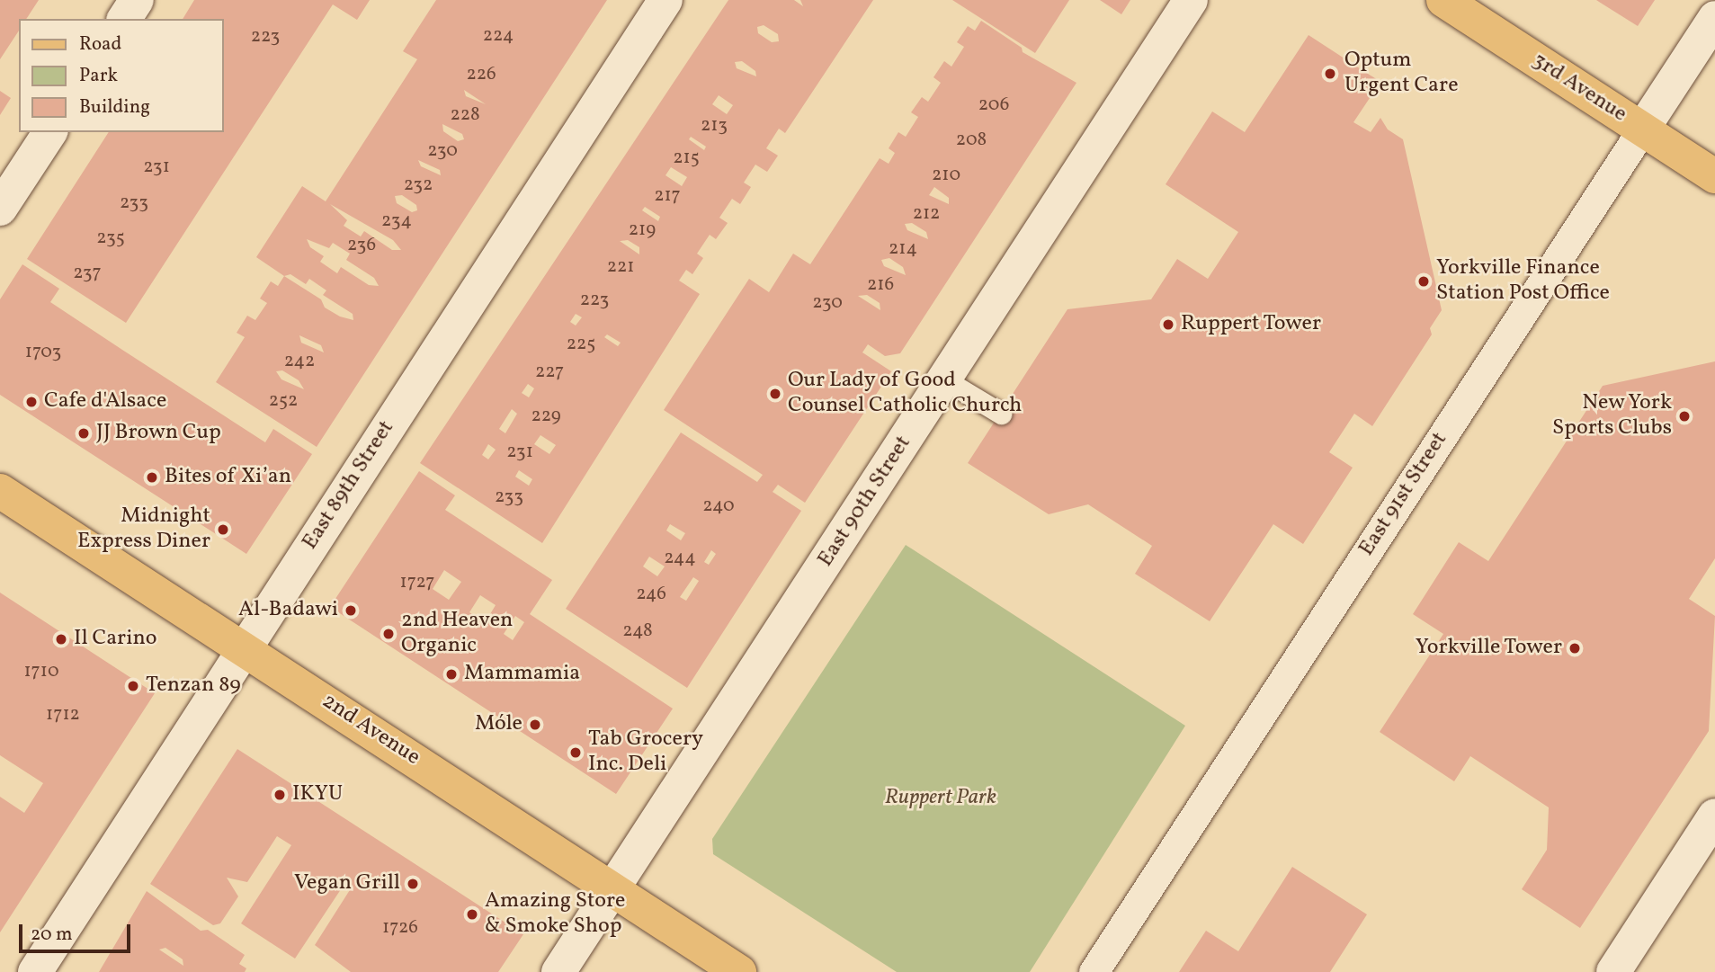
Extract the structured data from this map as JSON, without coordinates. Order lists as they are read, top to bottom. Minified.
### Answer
{"streets":{"main road":["3rd Avenue","2nd Avenue"],"street":["East 89th Street","East 91st Street","East 90th Street"]},"crossings":[["3rd Avenue","East 91st Street"],["East 89th Street","2nd Avenue"],["East 90th Street","2nd Avenue"]],"parks":["Ruppert Park"],"places":["Optum Urgent Care","Yorkville Finance Station Post Office","Ruppert Tower","Our Lady of Good Counsel Catholic Church","Cafe d'Alsace","New York Sports Clubs","JJ Brown Cup","Bites of Xi’an","Midnight Express Diner","Al-Badawi","2nd Heaven Organic","Il Carino","Yorkville Tower","Mammamia","Tenzan 89","Móle","Tab Grocery Inc. Deli","IKYU","Vegan Grill","Amazing Store & Smoke Shop"],"house_numbers":["224","223","226","206","228","213","208","230","215","231","210","232","217","233","212","234","219","235","236","214","221","237","216","223","230","225","1703","242","227","252","229","231","233","240","244","1727","246","248","1710","1712","1726"],"legend":["Road","Park","Building"],"scale_bar":"20 m"}
